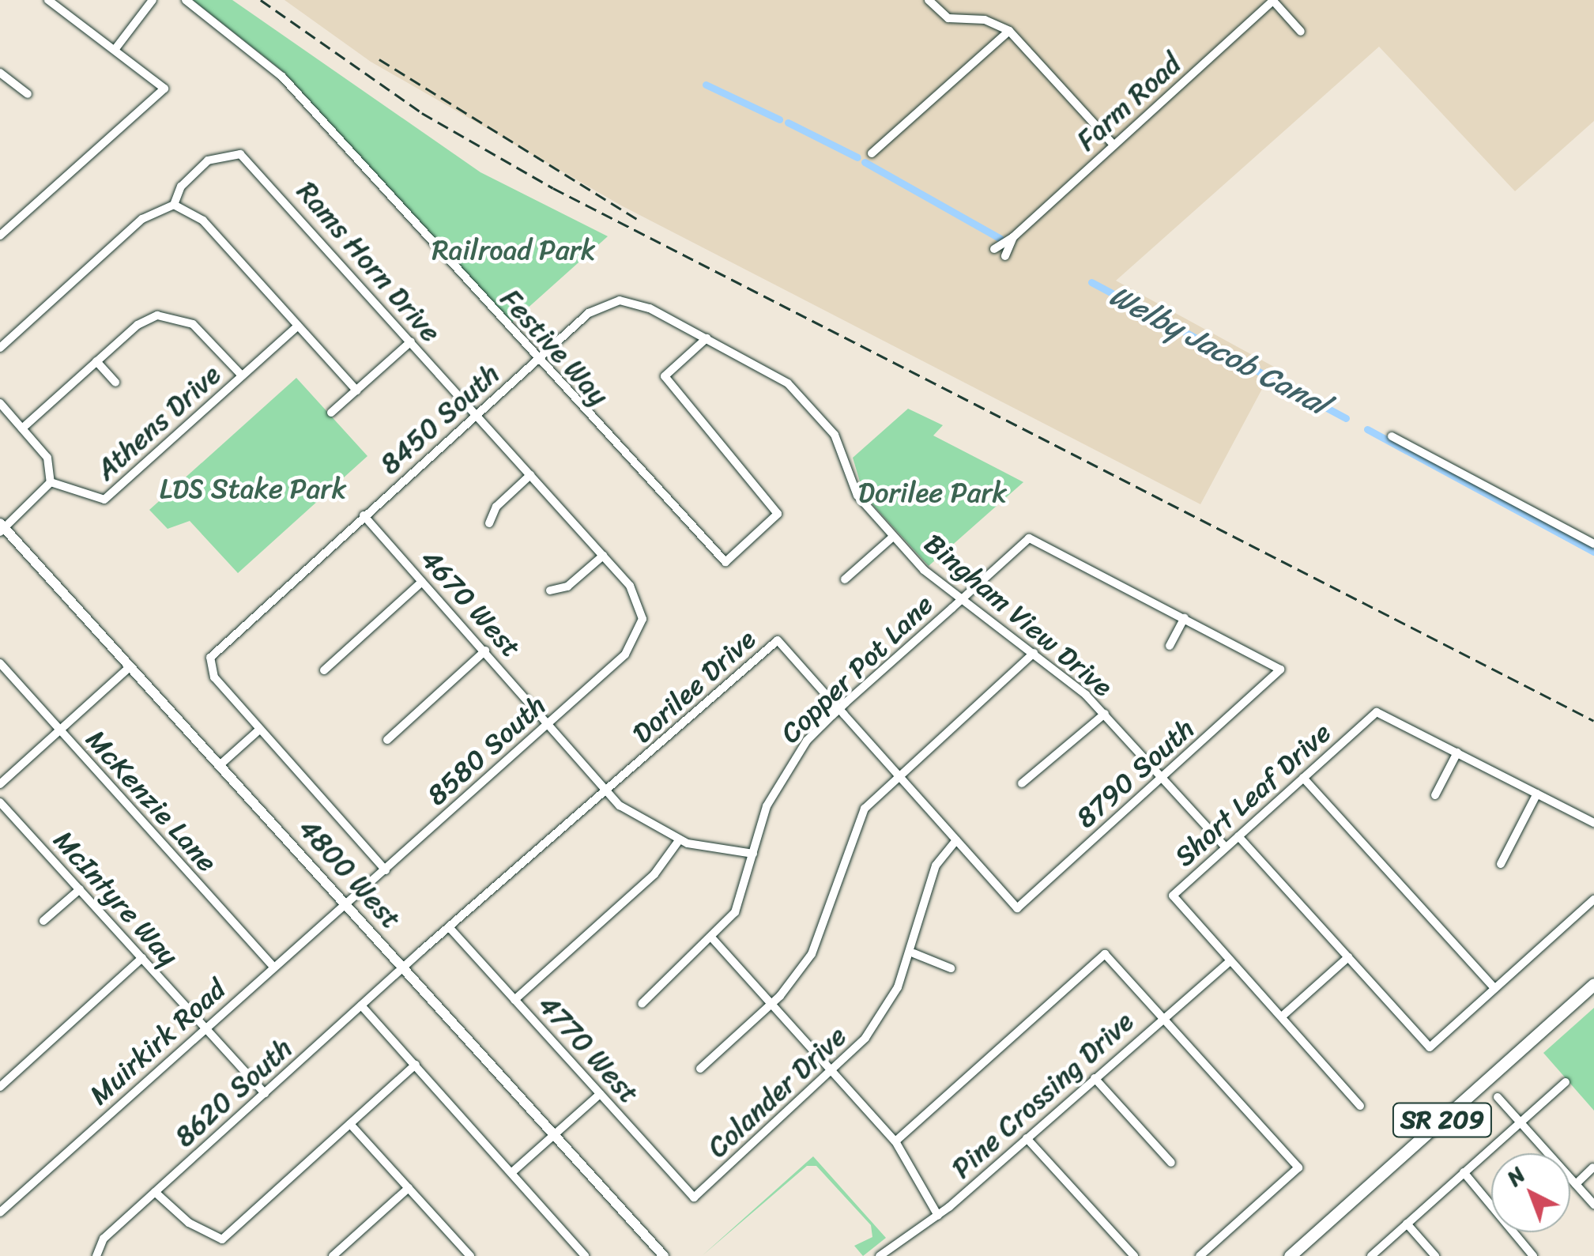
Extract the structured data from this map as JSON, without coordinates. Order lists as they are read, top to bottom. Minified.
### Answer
{"streets":{"main road":["SR 209"],"street":["Farm Road","Rams Horn Drive","Festive Way","8450 South","Athens Drive","4670 West","Bingham View Drive","Copper Pot Lane","Dorilee Drive","8580 South","8790 South","Short Leaf Drive","McKenzie Lane","4800 West","McIntyre Way","Muirkirk Road","4770 West","Colander Drive","8620 South","Pine Crossing Drive"]},"crossings":[["Rams Horn Drive","8450 South"],["Rams Horn Drive","8580 South"],["Festive Way","8450 South"],["Festive Way","Bingham View Drive"],["8450 South","4670 West"],["8450 South","Bingham View Drive"],["4670 West","Dorilee Drive"],["4670 West","8580 South"],["Bingham View Drive","Copper Pot Lane"],["Bingham View Drive","8790 South"],["Bingham View Drive","Short Leaf Drive"],["Copper Pot Lane","Dorilee Drive"],["Copper Pot Lane","8790 South"],["Dorilee Drive","8790 South"],["Dorilee Drive","4800 West"],["Dorilee Drive","4770 West"],["Dorilee Drive","Colander Drive"],["Dorilee Drive","8620 South"],["8580 South","4800 West"],["8580 South","Muirkirk Road"],["Short Leaf Drive","Pine Crossing Drive"],["McKenzie Lane","Muirkirk Road"],["4800 West","Muirkirk Road"],["4800 West","8620 South"],["McIntyre Way","Muirkirk Road"],["McIntyre Way","8620 South"],["4770 West","Colander Drive"]],"water":["Welby Jacob Canal"],"parks":["Railroad Park","LDS Stake Park","Dorilee Park"],"north":"top left"}
